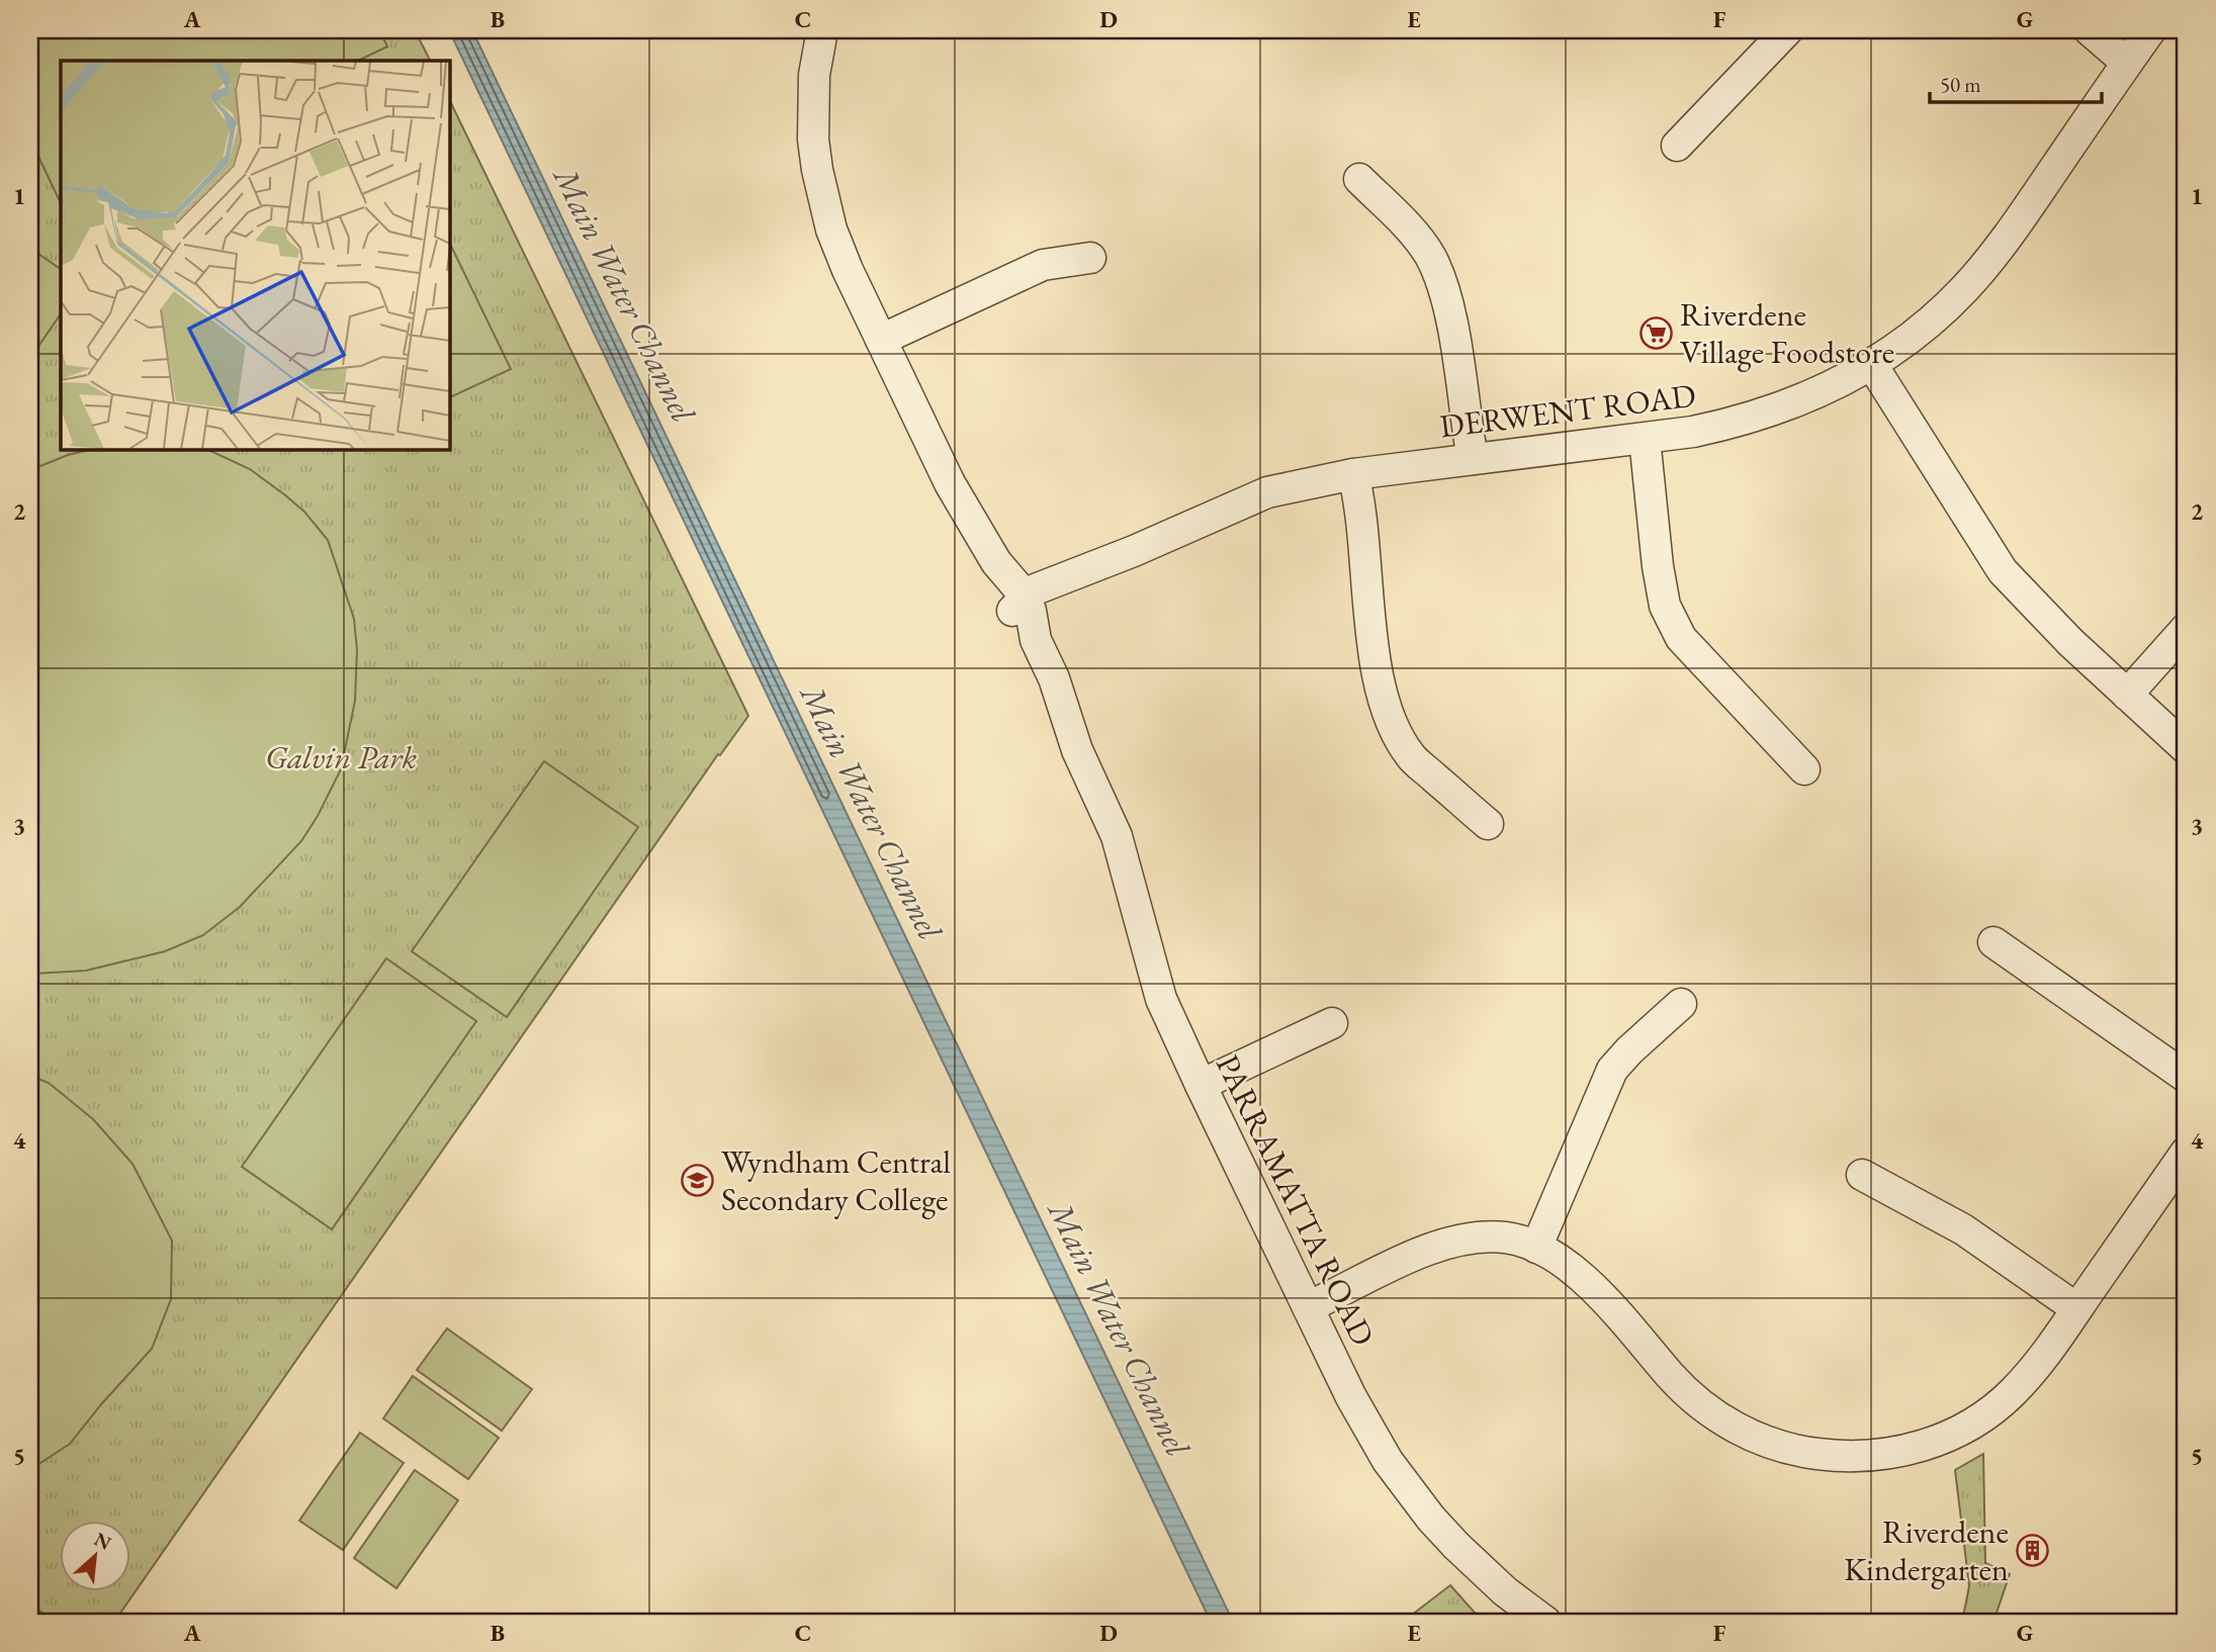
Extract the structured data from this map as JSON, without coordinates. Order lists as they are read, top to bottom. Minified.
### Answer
{"streets":{"street":["DERWENT ROAD","PARRAMATTA ROAD"]},"crossings":[["DERWENT ROAD","PARRAMATTA ROAD"]],"water":["Main Water Channel"],"parks":["Galvin Park"],"places":{"supermarket":["Riverdene Village Foodstore"],"school or university":["Wyndham Central Secondary College"],"building":["Riverdene Kindergarten"]},"scale_bar":"50 m","north":"top right","grid":{"columns":["A","B","C","D","E","F","G"],"rows":["1","2","3","4","5"]}}
